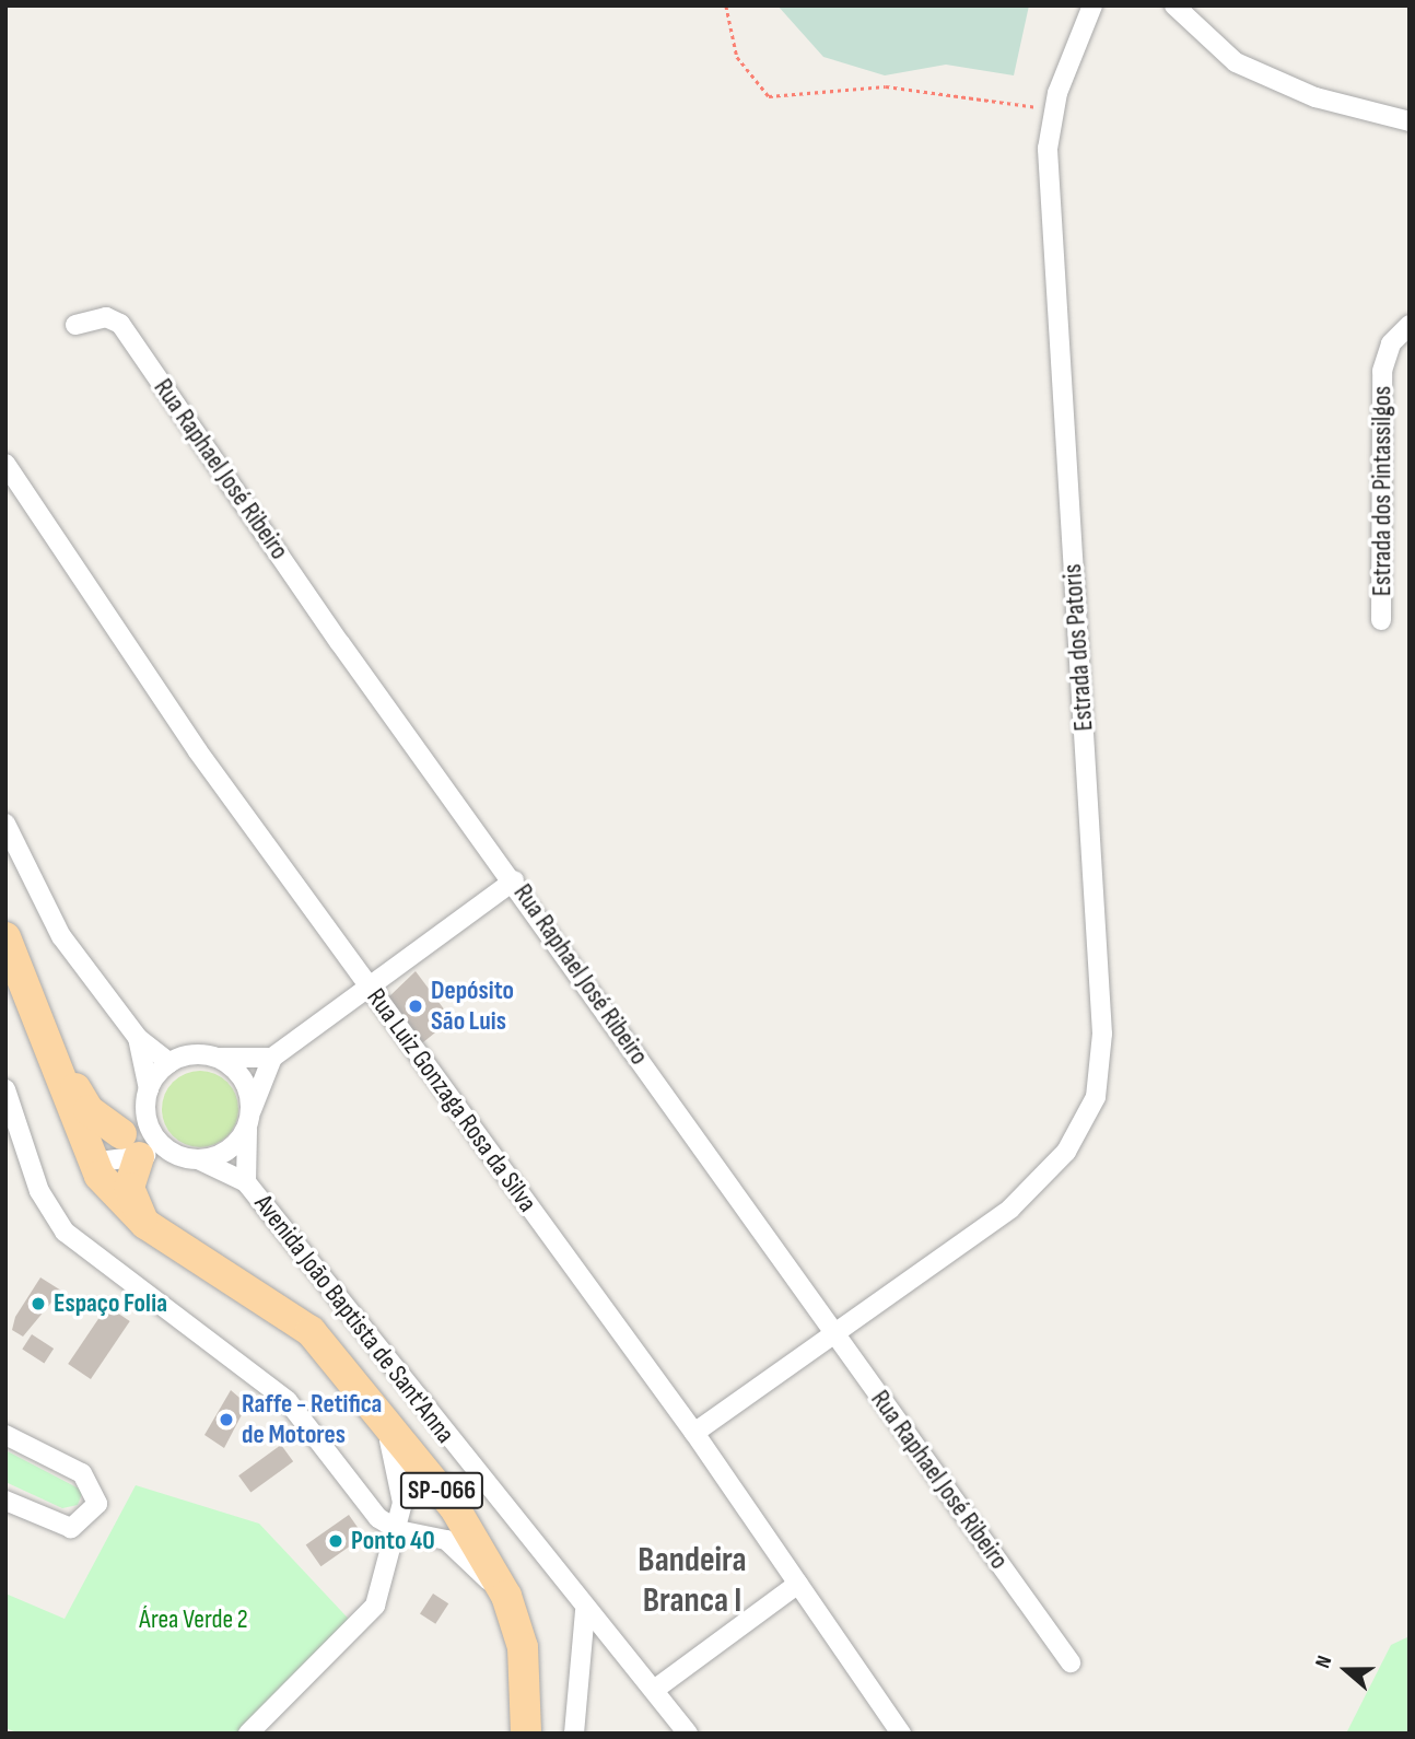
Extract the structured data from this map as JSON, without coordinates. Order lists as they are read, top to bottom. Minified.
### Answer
{"streets":{"main road":["SP-066"],"street":["Rua Raphael José Ribeiro","Estrada dos Pintassilgos","Estrada dos Patoris","Rua Luiz Gonzaga Rosa da Silva","Avenida João Baptista de Sant'Anna"]},"crossings":[["Rua Raphael José Ribeiro","Estrada dos Patoris"],["Estrada dos Patoris","Rua Luiz Gonzaga Rosa da Silva"]],"districts":["Bandeira Branca I"],"parks":["Área Verde 2"],"places":["Depósito São Luis","Espaço Folia","Raffe - Retifica de Motores","Ponto 40"],"north":"left"}
